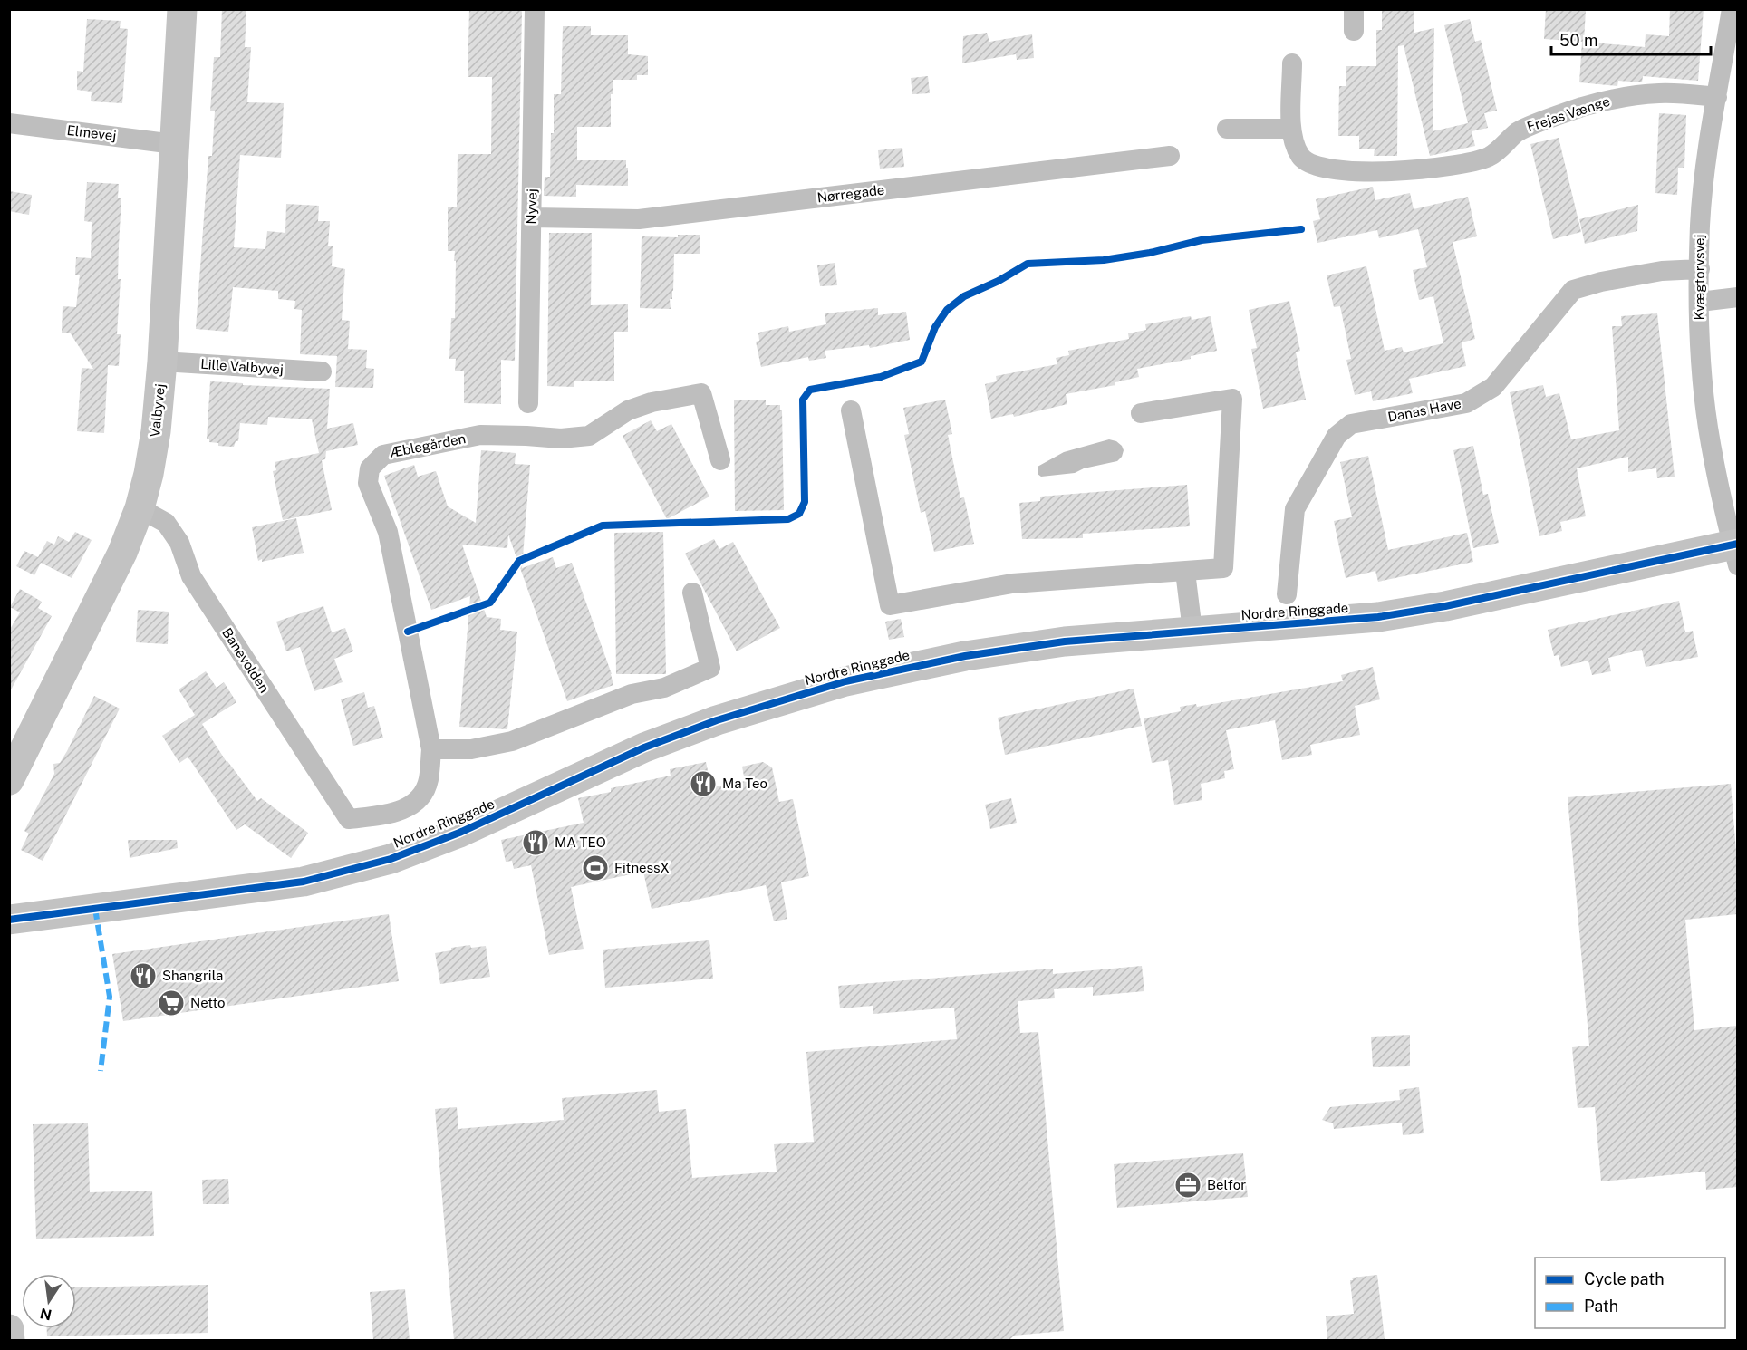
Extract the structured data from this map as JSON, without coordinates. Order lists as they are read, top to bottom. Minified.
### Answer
{"streets":{"street":["Frejas Vænge","Elmevej","Nørregade","Nyvej","Kvægtorvsvej","Lille Valbyvej","Valbyvej","Danas Have","Æblegården","Nordre Ringgade","Banevolden"]},"crossings":[["Frejas Vænge","Kvægtorvsvej"],["Elmevej","Valbyvej"],["Nørregade","Nyvej"],["Kvægtorvsvej","Danas Have"],["Kvægtorvsvej","Nordre Ringgade"],["Lille Valbyvej","Valbyvej"],["Valbyvej","Banevolden"],["Æblegården","Banevolden"]],"places":{"restaurant":["Ma Teo","MA TEO","Shangrila"],"sports":["FitnessX"],"supermarket":["Netto"],"office":["Belfor"]},"legend":["Cycle path","Path"],"scale_bar":"50 m","north":"bottom"}
